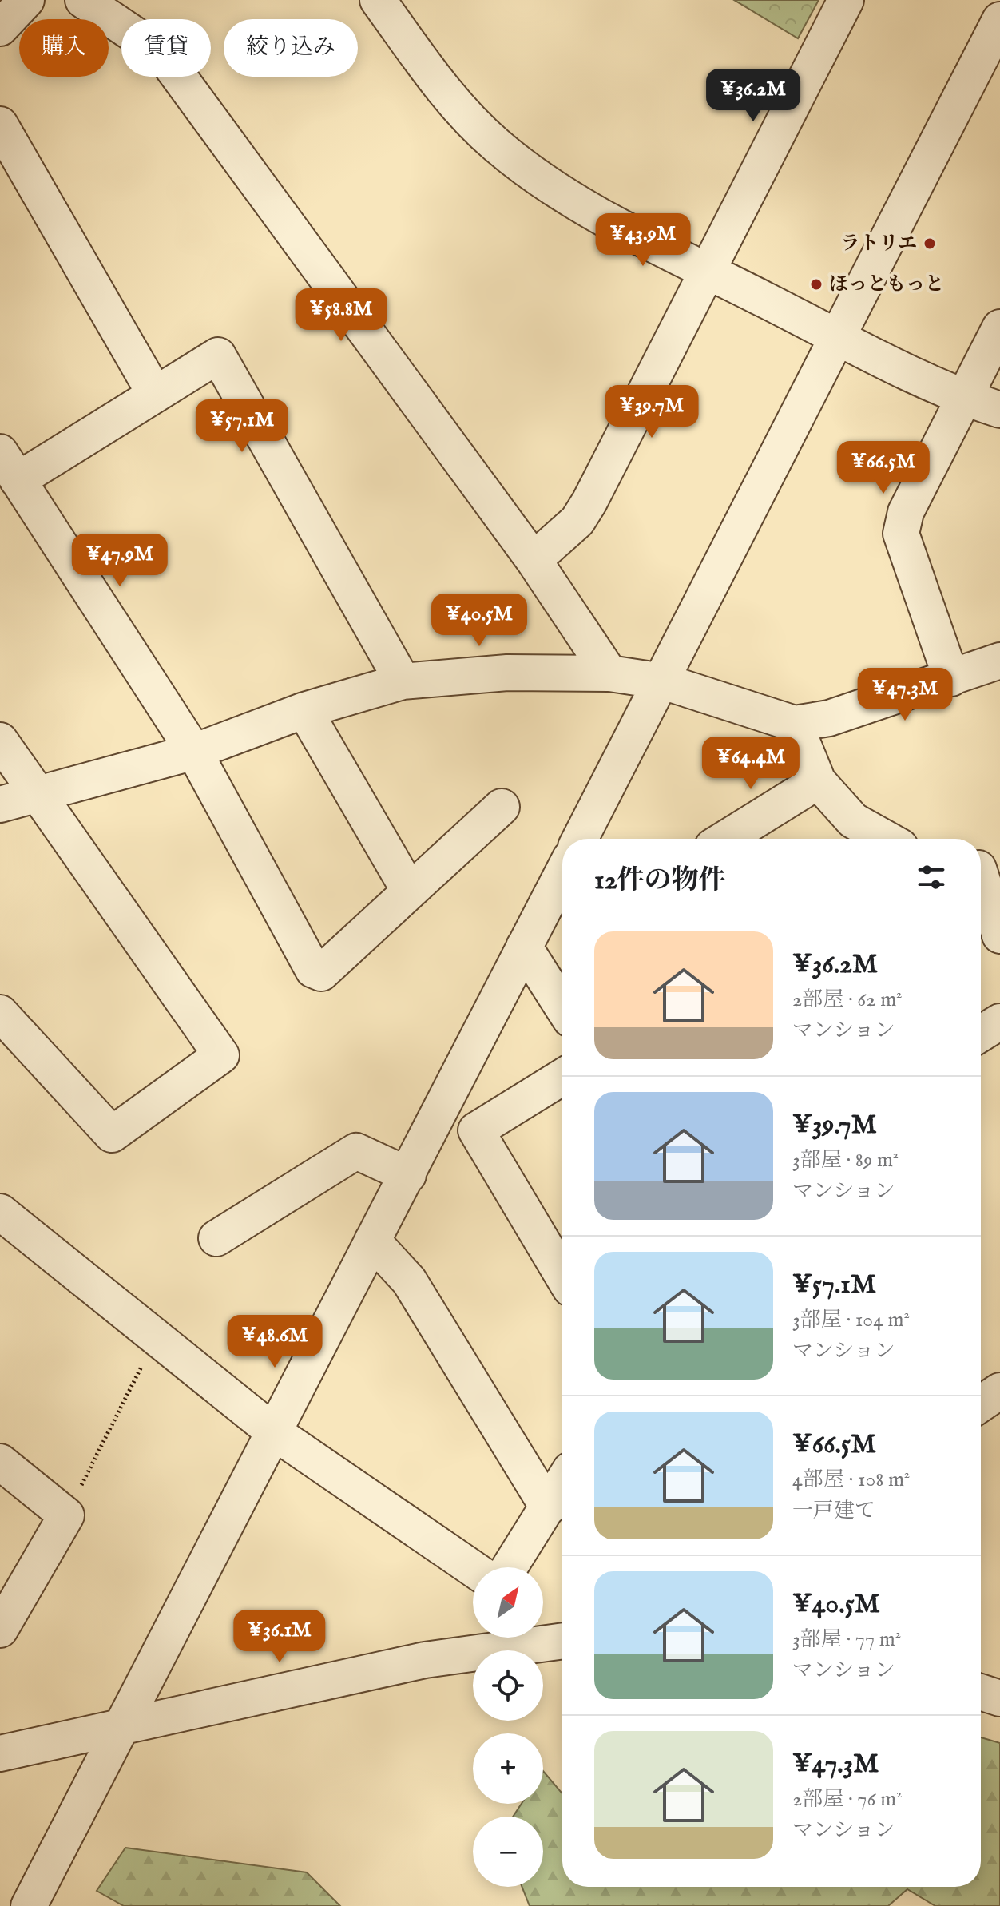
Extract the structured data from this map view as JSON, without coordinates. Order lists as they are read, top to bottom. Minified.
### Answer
{"places":["ラトリエ","ほっともっと"],"north":"top right","page":{"chip":["購入","賃貸","絞り込み"],"price":["¥36.2M","¥43.9M","¥58.8M","¥39.7M","¥57.1M","¥66.5M","¥47.9M","¥40.5M","¥47.3M","¥64.4M","¥48.6M","¥36.1M"],"heading":"12件の物件","list":[{"name":"¥36.2M","note":"2部屋 · 62 m² · マンション"},{"name":"¥39.7M","note":"3部屋 · 89 m² · マンション"},{"name":"¥57.1M","note":"3部屋 · 104 m² · マンション"},{"name":"¥66.5M","note":"4部屋 · 108 m² · 一戸建て"},{"name":"¥40.5M","note":"3部屋 · 77 m² · マンション"},{"name":"¥47.3M","note":"2部屋 · 76 m² · マンション"}],"map_buttons":["+","−"]}}
